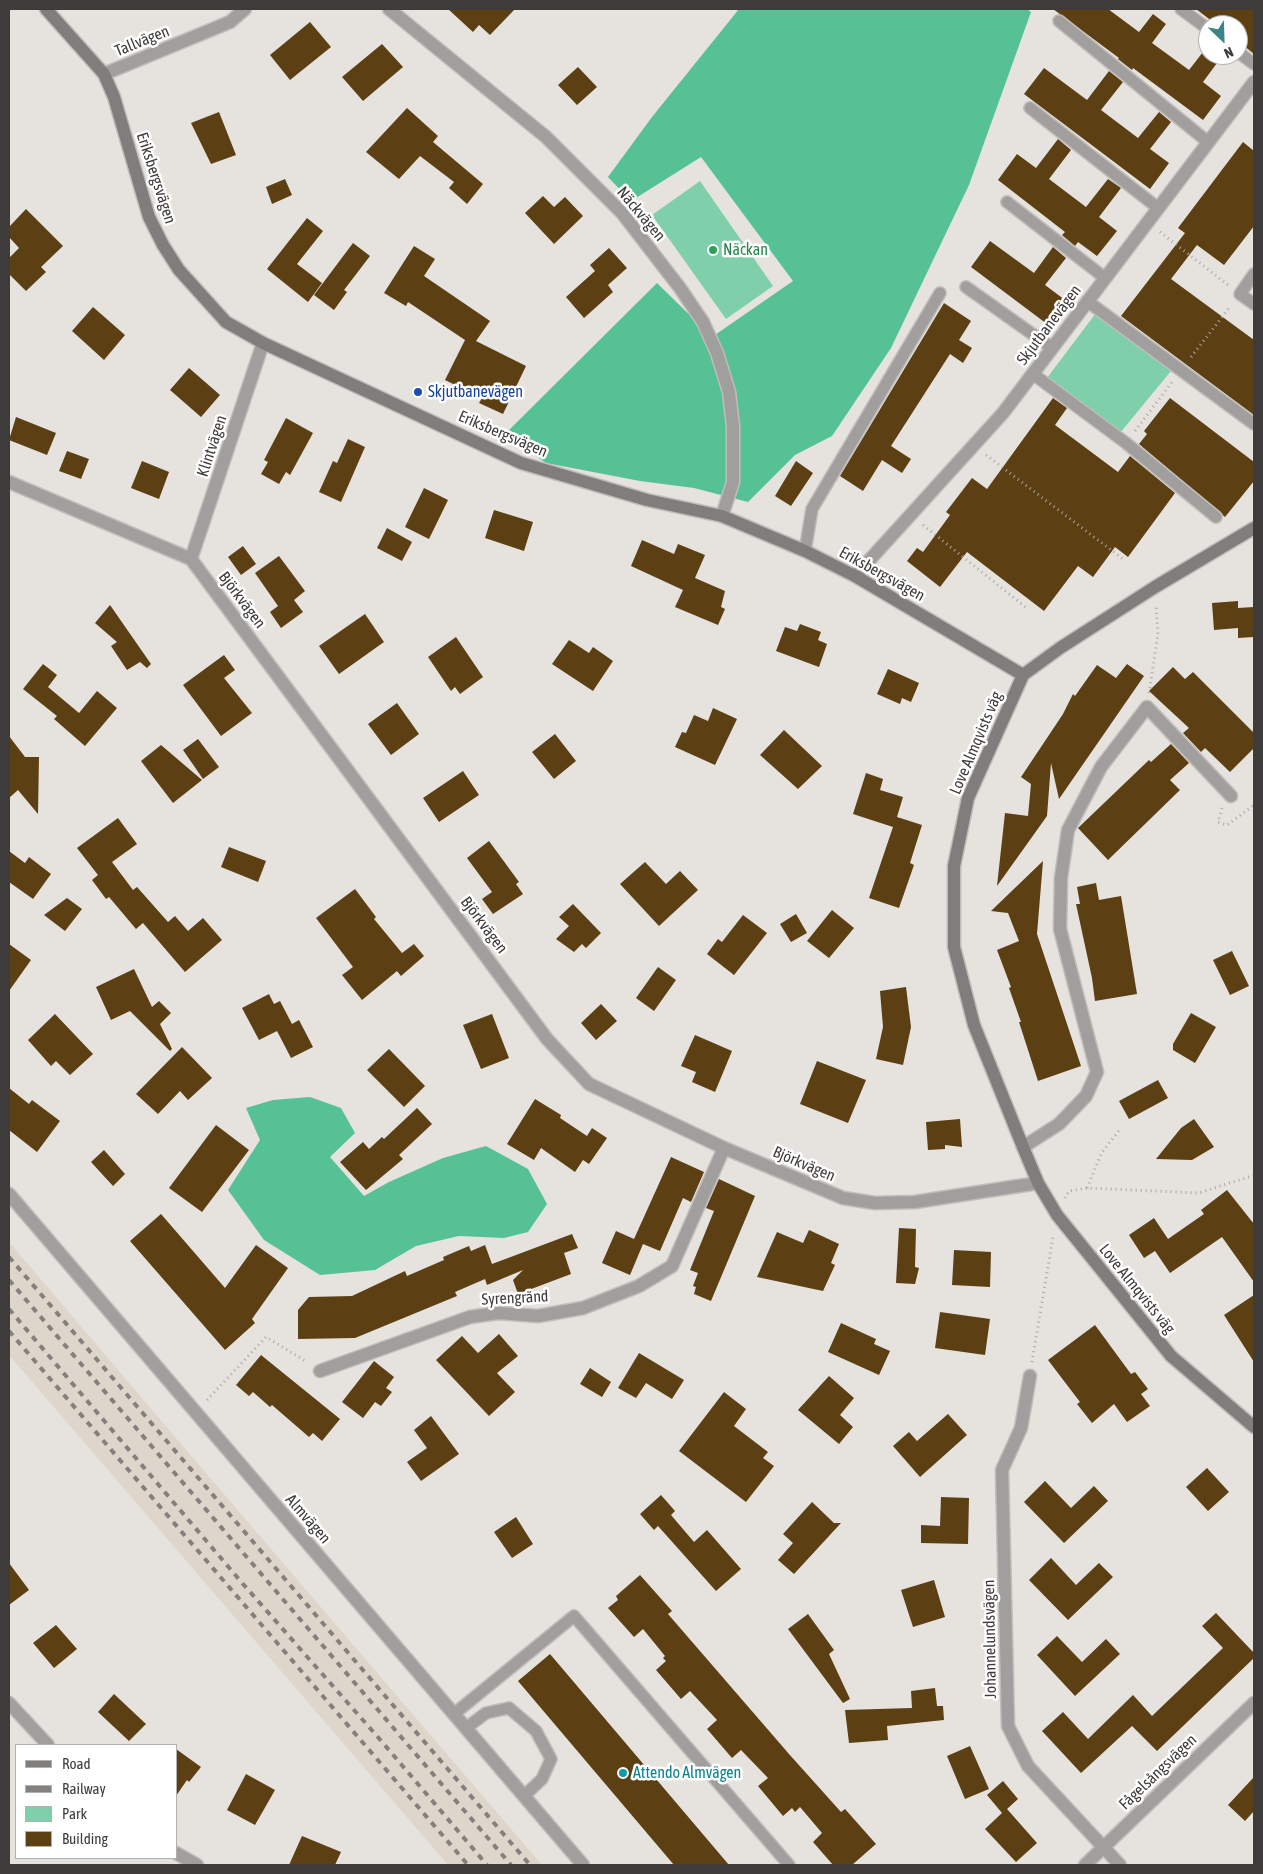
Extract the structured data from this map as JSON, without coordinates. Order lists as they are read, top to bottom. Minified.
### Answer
{"streets":{"street":["Tallvägen","Eriksbergsvägen","Näckvägen","Skjutbanevägen","Klintvägen","Björkvägen","Love Almqvists väg","Syrengränd","Almvägen","Johannelundsvägen","Fågelsångsvägen"]},"crossings":[["Tallvägen","Eriksbergsvägen"],["Eriksbergsvägen","Näckvägen"],["Eriksbergsvägen","Skjutbanevägen"],["Eriksbergsvägen","Klintvägen"],["Eriksbergsvägen","Love Almqvists väg"],["Klintvägen","Björkvägen"],["Björkvägen","Love Almqvists väg"],["Björkvägen","Syrengränd"],["Johannelundsvägen","Fågelsångsvägen"]],"places":["Näckan","Skjutbanevägen","Attendo Almvägen"],"legend":["Road","Railway","Park","Building"],"north":"bottom right"}
